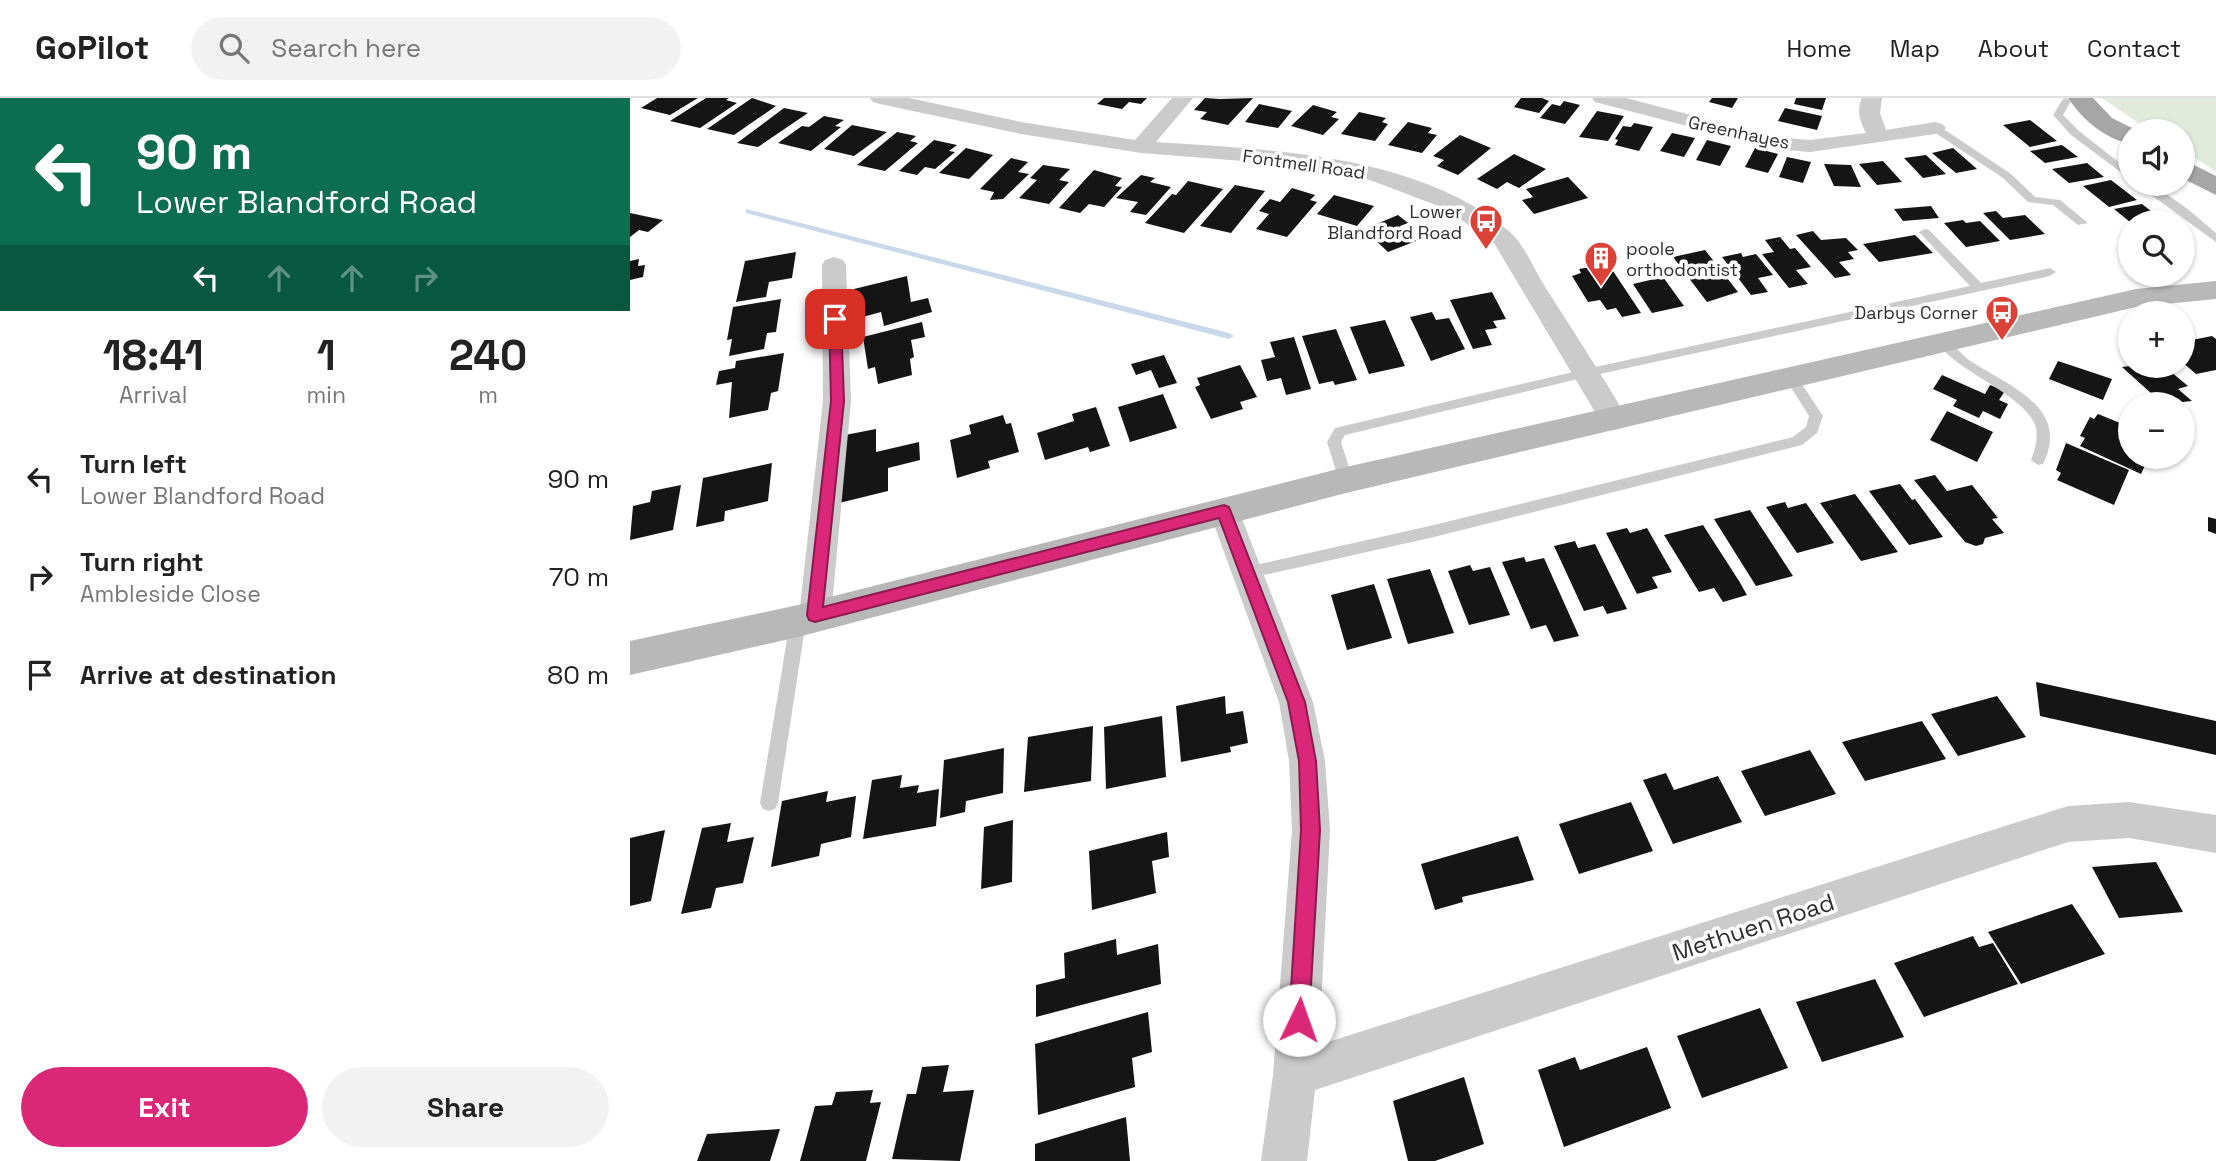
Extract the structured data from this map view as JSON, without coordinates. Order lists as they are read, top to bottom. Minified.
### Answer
{"streets":{"street":["Greenhayes","Fontmell Road","Methuen Road"]},"places":{"bus stop":["Lower Blandford Road","Darbys Corner"],"building":["poole orthodontist"]},"page":{"header":"GoPilot","search":"Search here","nav":["Home","Map","About","Contact"],"turn":["90 m","Lower Blandford Road"],"map_buttons":["+","−"],"eta":["18:41","Arrival","1","min","240","m"],"list":[{"name":"Turn left","note":"Lower Blandford Road","value":"90 m"},{"name":"Turn right","note":"Ambleside Close","value":"70 m"},{"name":"Arrive at destination","value":"80 m"}],"buttons":["Exit","Share"]}}
